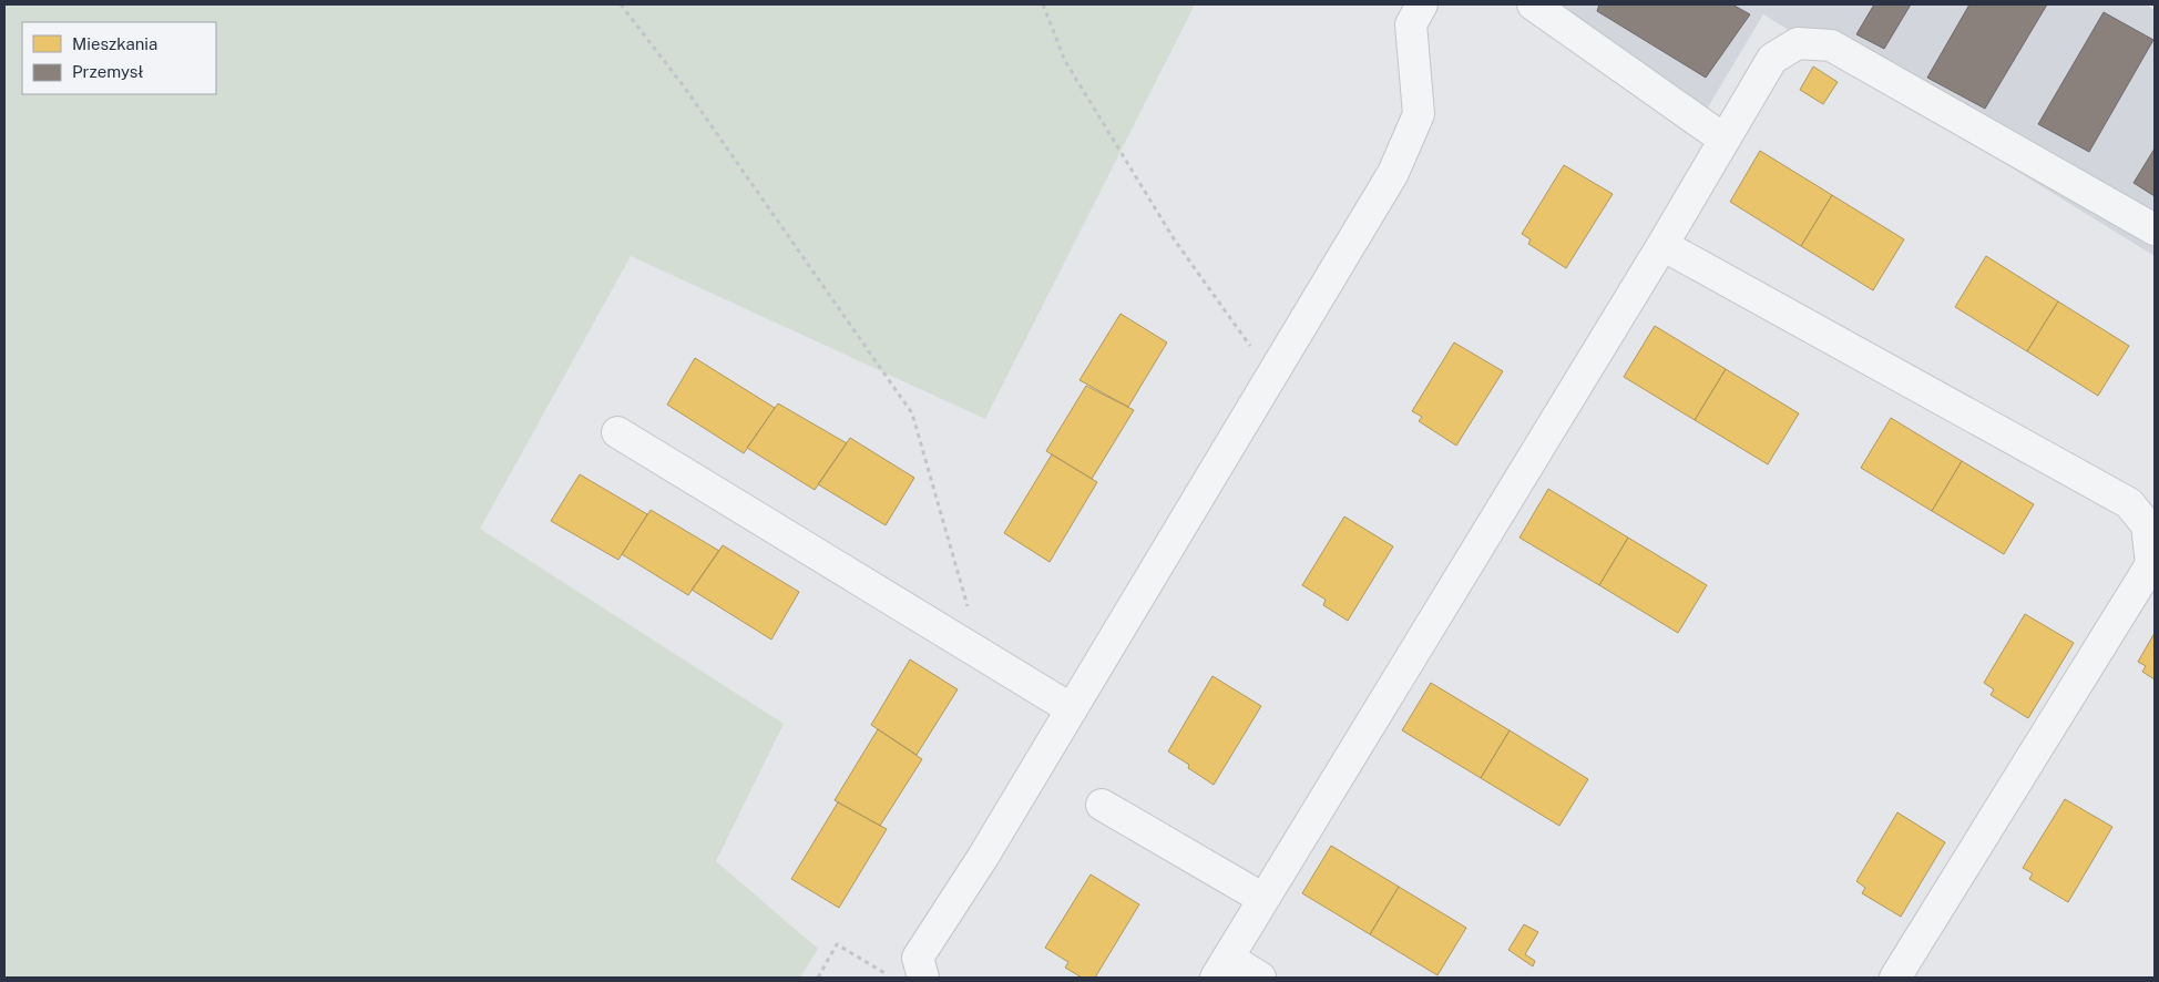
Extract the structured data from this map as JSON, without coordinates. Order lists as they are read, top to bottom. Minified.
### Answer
{"legend":["Mieszkania","Przemysł"]}
